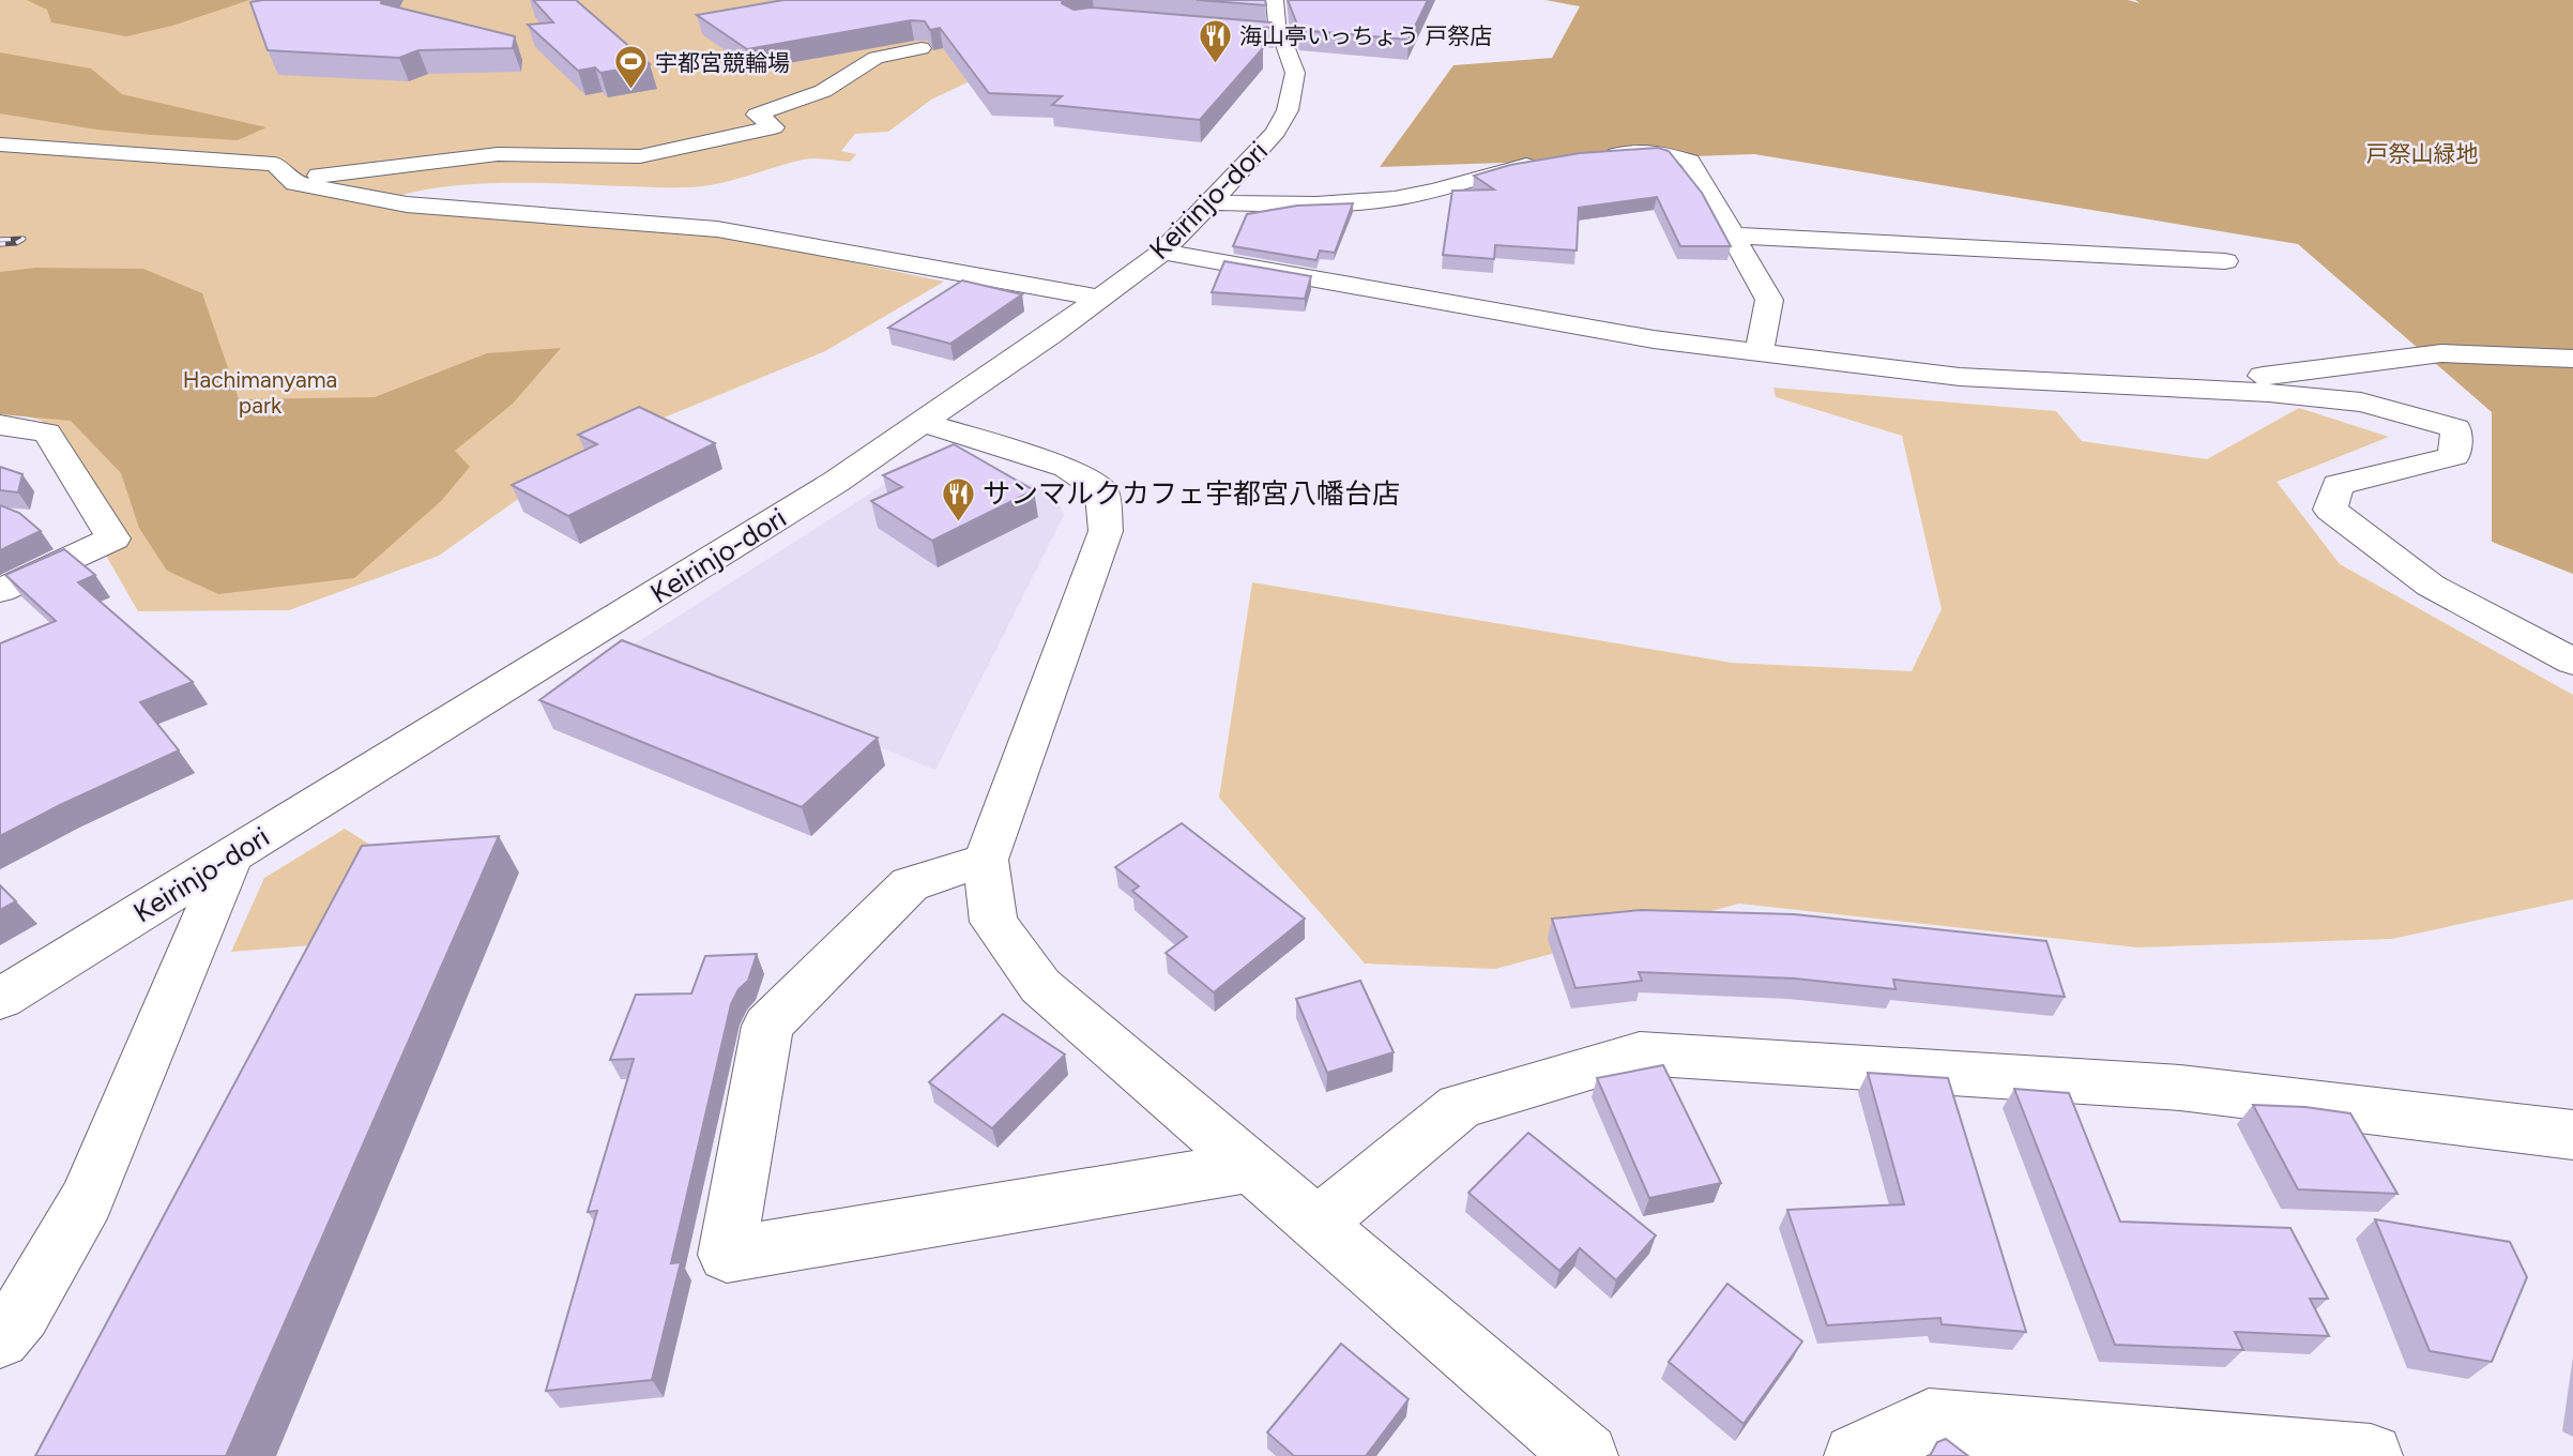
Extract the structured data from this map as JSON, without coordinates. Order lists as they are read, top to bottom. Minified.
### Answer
{"streets":{"street":["Keirinjo-dori"]},"parks":["戸祭山緑地","Hachimanyama park"],"places":{"restaurant":["海山亭いっちょう 戸祭店","サンマルクカフェ宇都宮八幡台店"],"sports":["宇都宮競輪場"]}}
